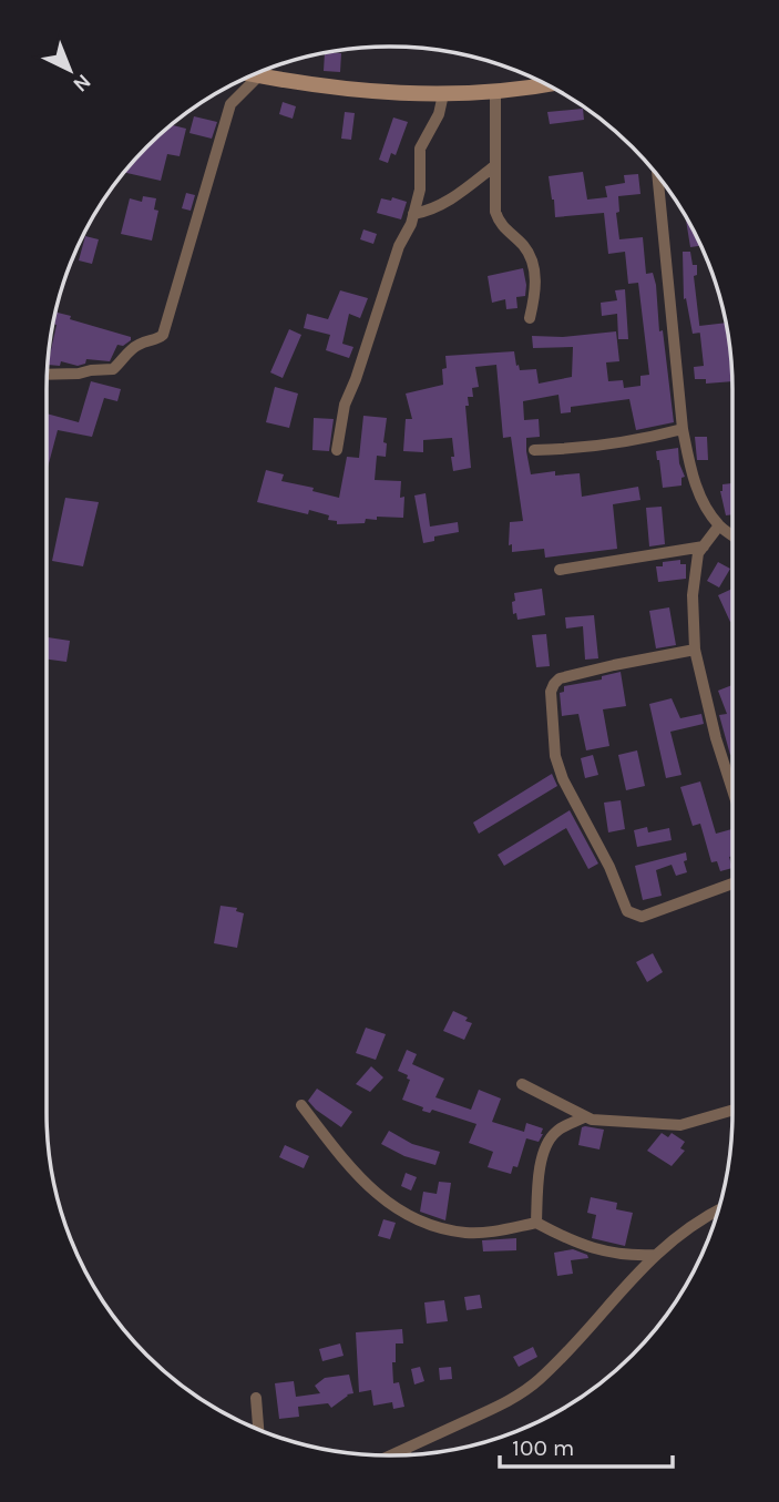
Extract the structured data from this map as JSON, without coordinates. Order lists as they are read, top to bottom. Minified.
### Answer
{"scale_bar":"100 m","north":"bottom right"}
